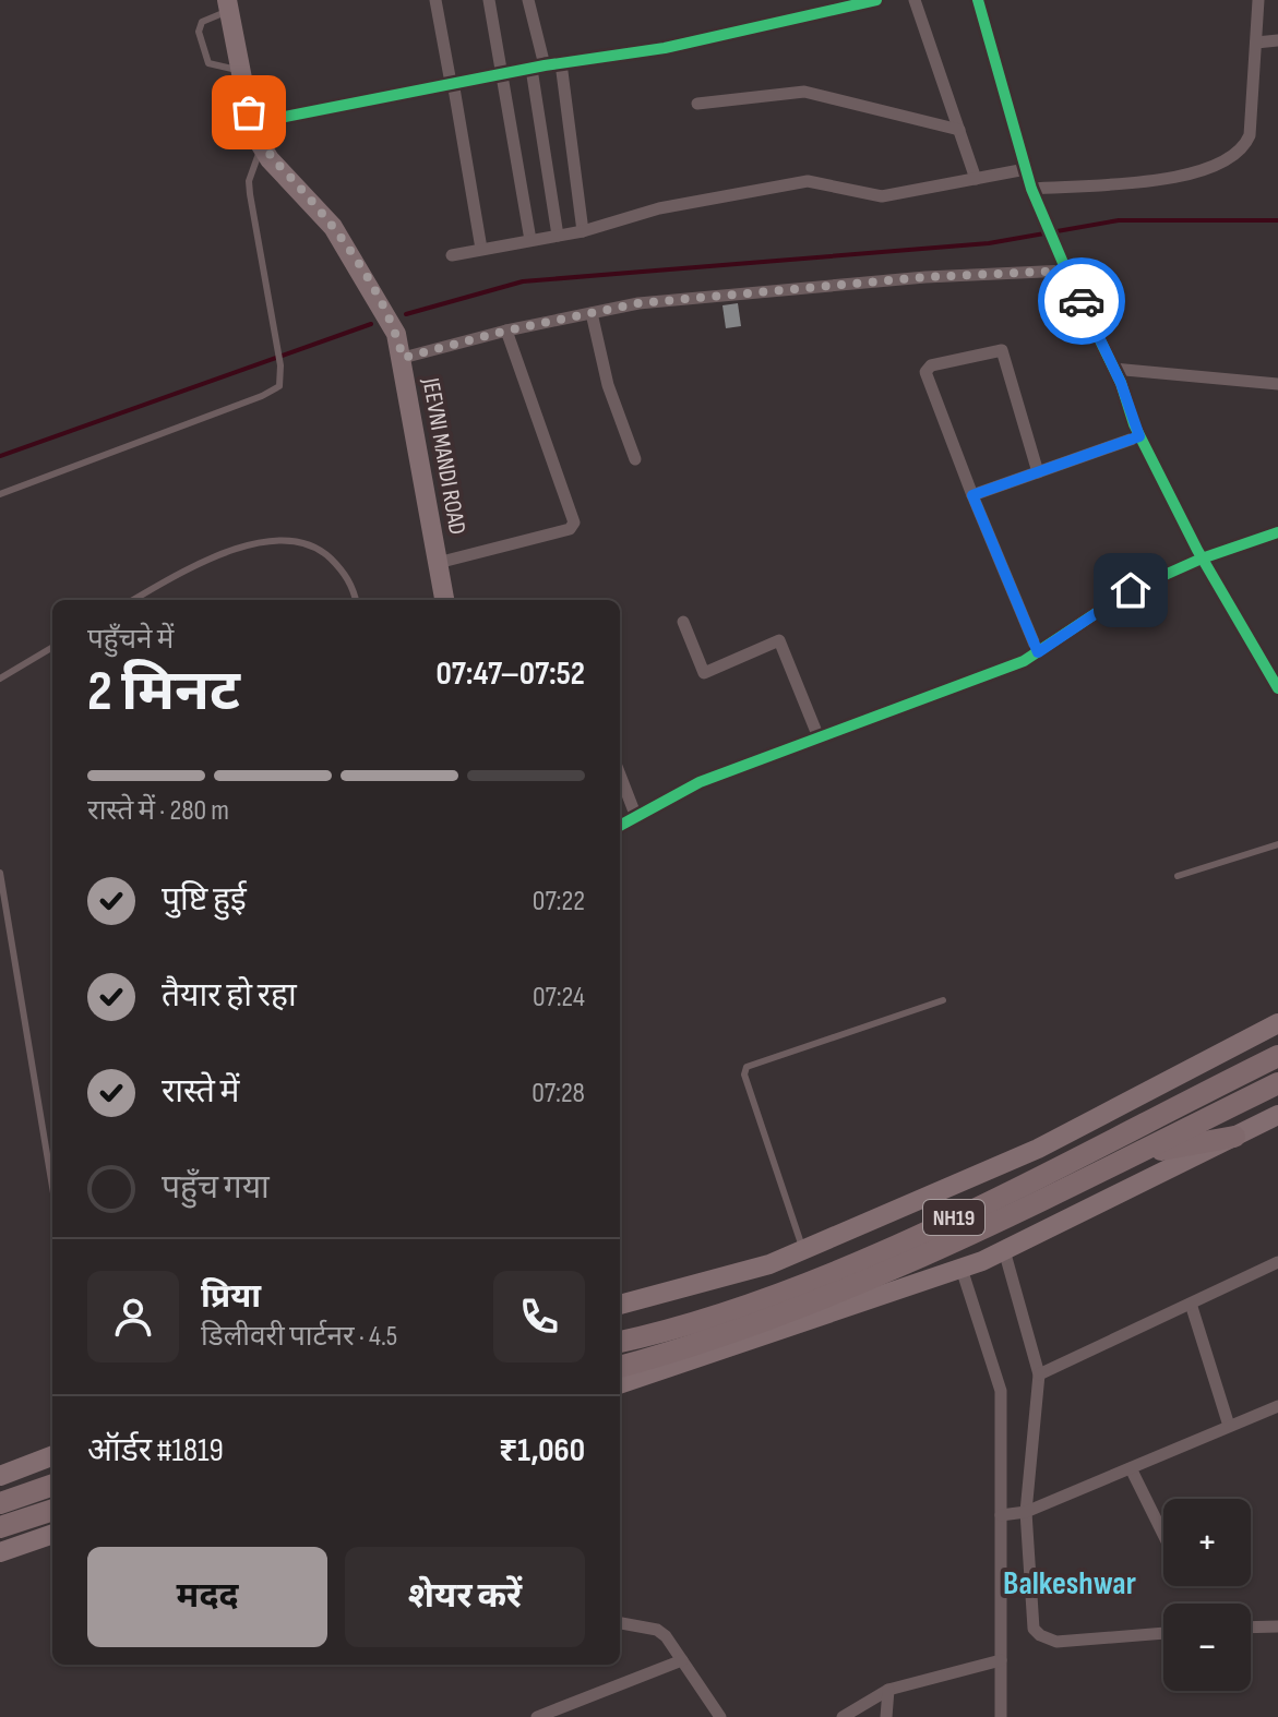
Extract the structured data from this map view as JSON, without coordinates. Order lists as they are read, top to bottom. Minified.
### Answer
{"streets":{"highway":["NH19"],"main road":["JEEVNI MANDI ROAD"]},"districts":["Balkeshwar"],"page":{"heading":["2 मिनट","पहुँचने में","07:47–07:52"],"panel":["प्रिया","डिलीवरी पार्टनर · 4.5","ऑर्डर #1819","₹1,060"],"bar":"रास्ते में · 280 m","list":[["पुष्टि हुई","07:22"],["तैयार हो रहा","07:24"],["रास्ते में","07:28"],"पहुँच गया"],"map_buttons":["+","−"],"buttons":["मदद","शेयर करें"]}}
